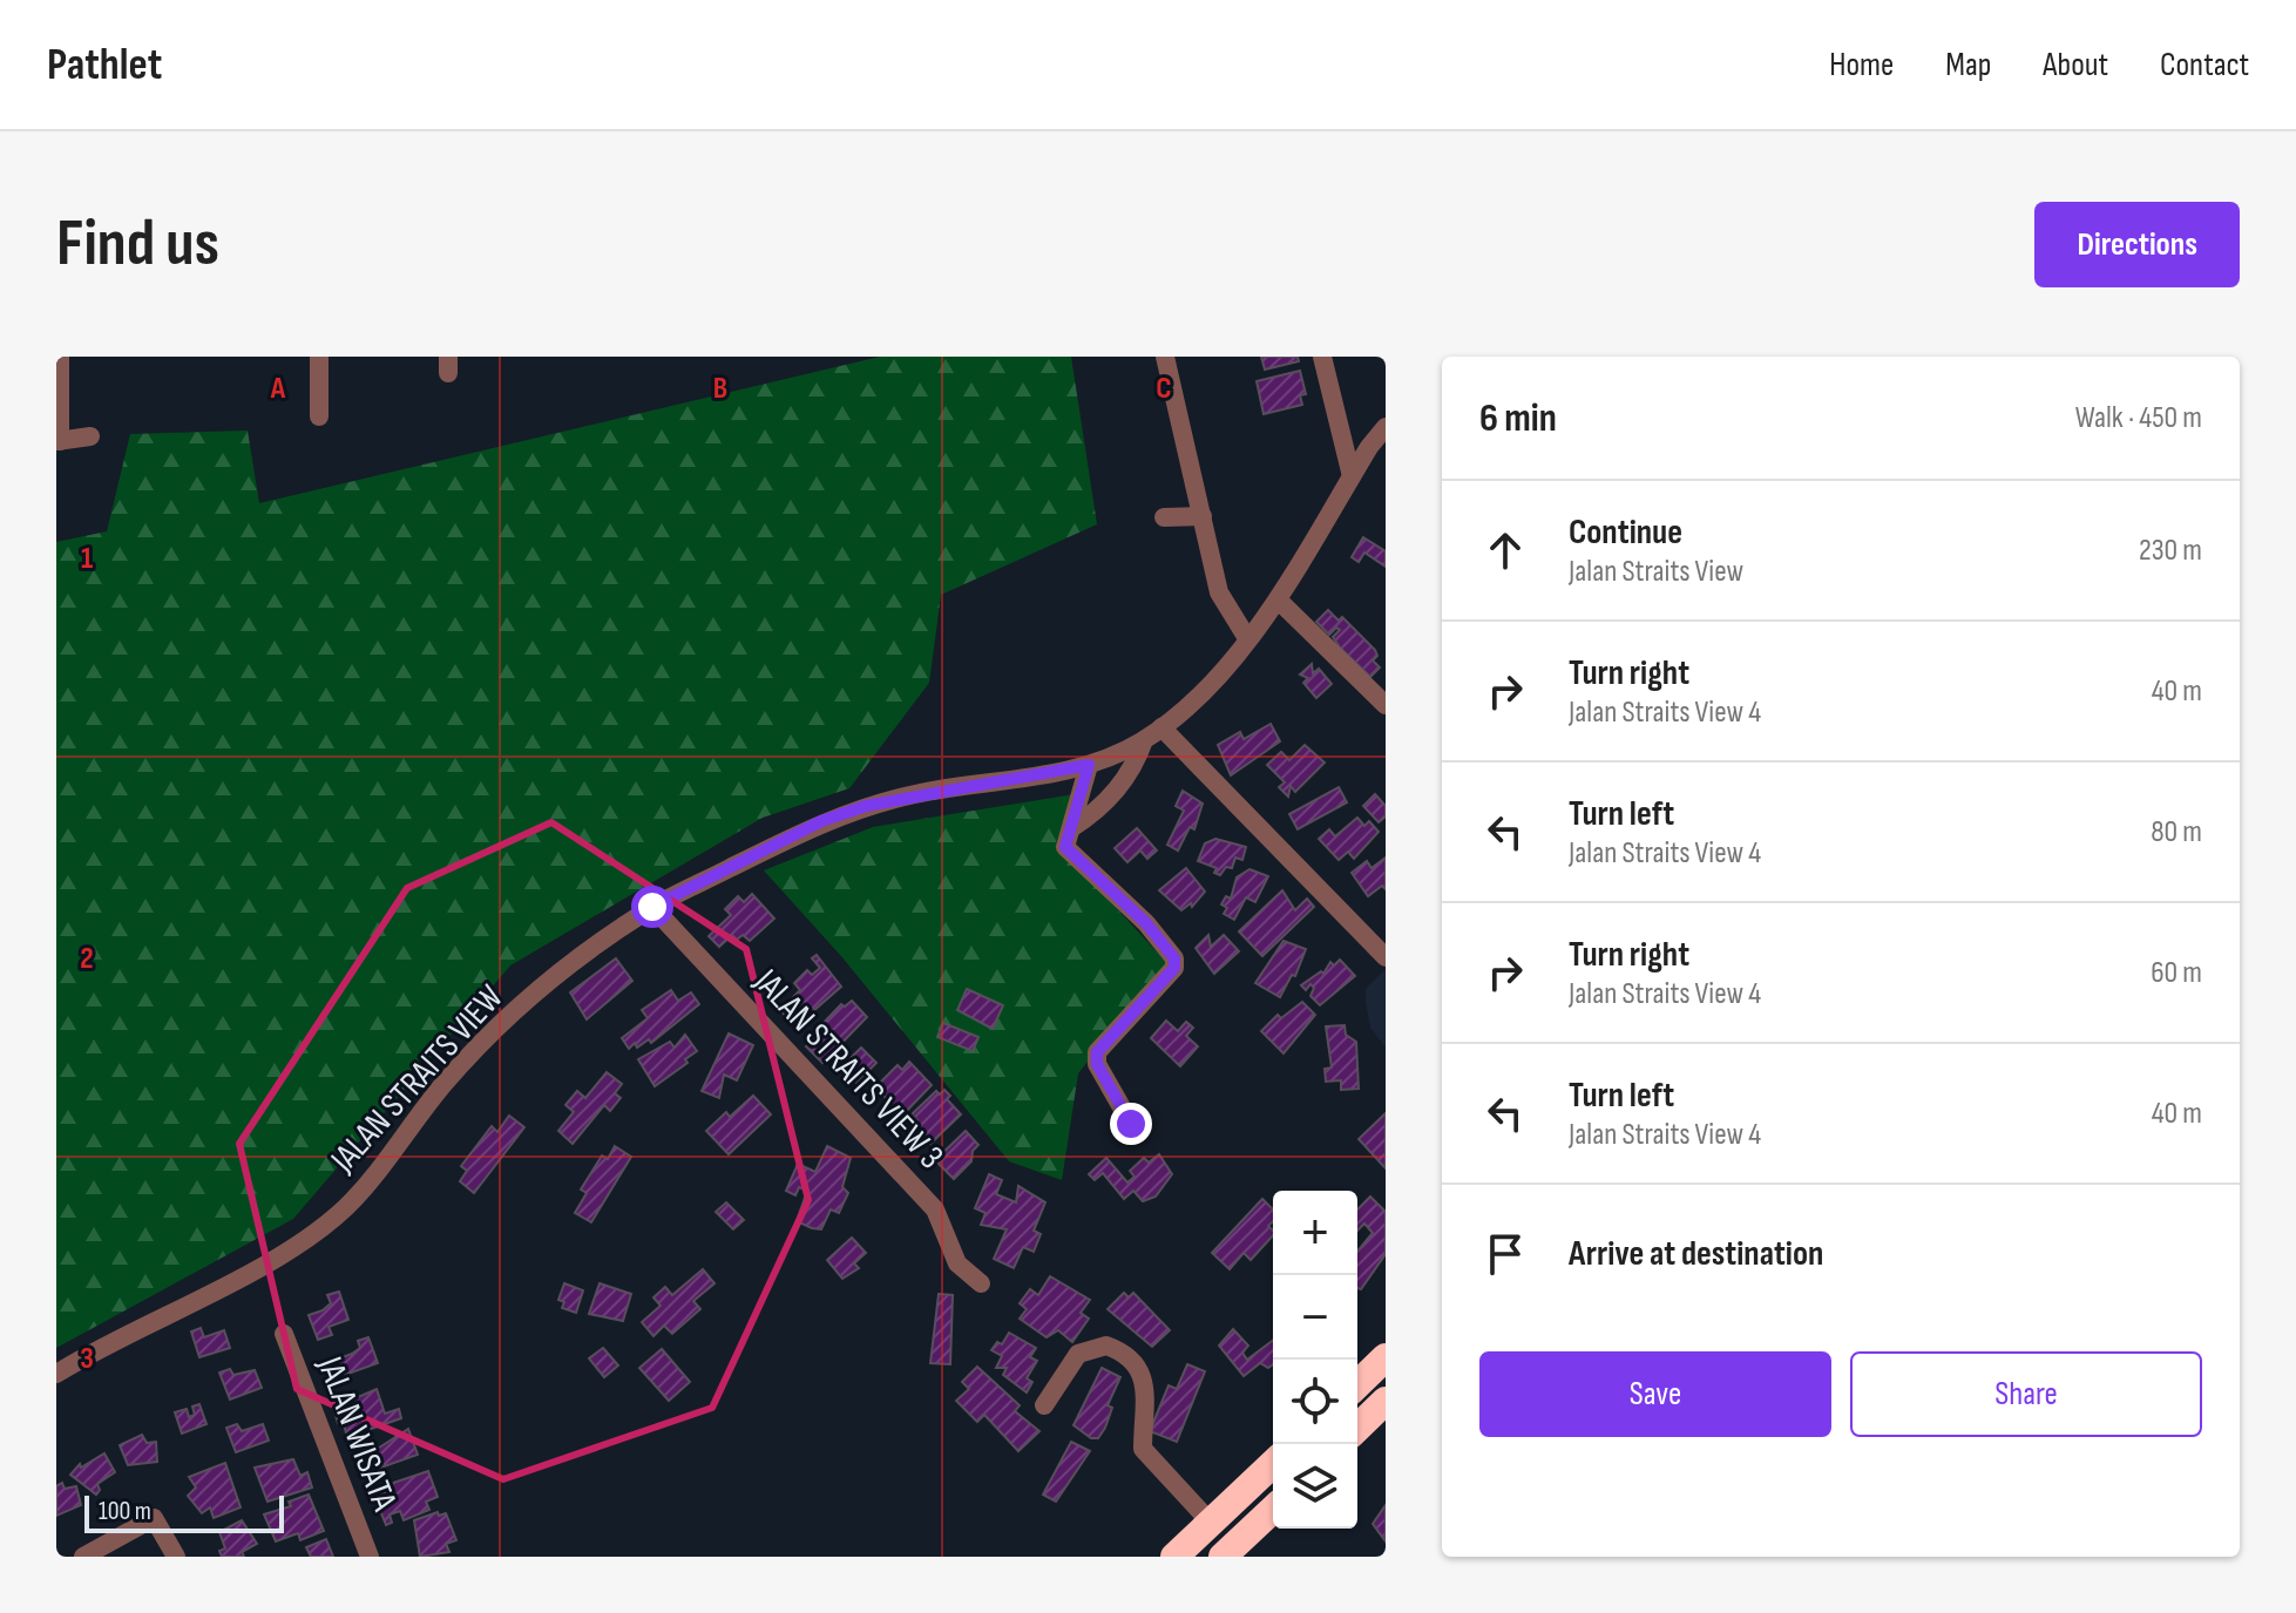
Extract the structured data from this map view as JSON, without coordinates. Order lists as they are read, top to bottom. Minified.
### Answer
{"streets":{"street":["JALAN STRAITS VIEW 3","JALAN STRAITS VIEW","JALAN WISATA"]},"crossings":[["JALAN STRAITS VIEW 3","JALAN STRAITS VIEW"]],"scale_bar":"100 m","page":{"header":"Pathlet","nav":["Home","Map","About","Contact"],"buttons":["Directions",["Save","Share"]],"title":"Find us","heading":["6 min","Walk · 450 m"],"list":[["Continue","Jalan Straits View","230 m"],["Turn right","Jalan Straits View 4","40 m"],["Turn left","Jalan Straits View 4","80 m"],["Turn right","Jalan Straits View 4","60 m"],["Turn left","Jalan Straits View 4","40 m"],"Arrive at destination"],"map_buttons":["+","−"],"scale":"100 m"},"grid":{"columns":["A","B","C"],"rows":["1","2","3"]}}
